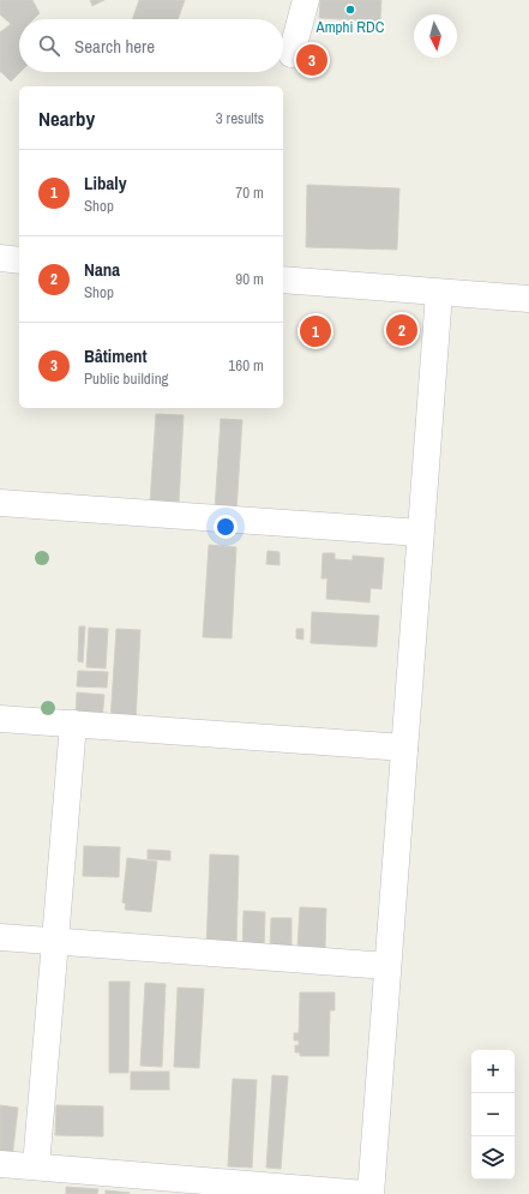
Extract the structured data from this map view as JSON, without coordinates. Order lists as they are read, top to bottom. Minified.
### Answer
{"places":["Amphi RDC"],"north":"bottom","page":{"search":"Search here","pins":["3","2","1"],"heading":["Nearby","3 results"],"list":[{"mark":"1","name":"Libaly","note":"Shop","value":"70 m"},{"mark":"2","name":"Nana","note":"Shop","value":"90 m"},{"mark":"3","name":"Bâtiment","note":"Public building","value":"160 m"}],"map_buttons":["+","−"]}}
